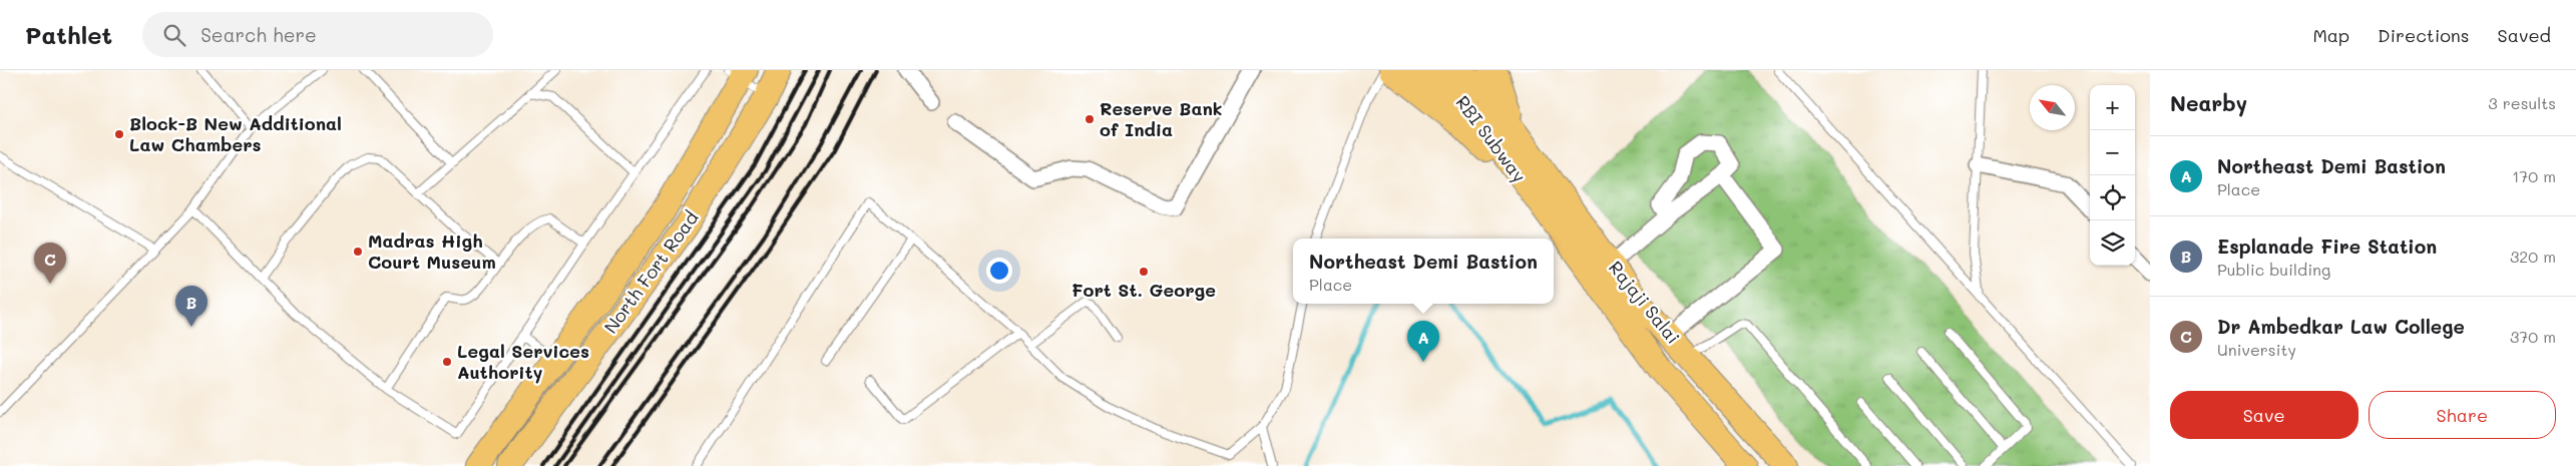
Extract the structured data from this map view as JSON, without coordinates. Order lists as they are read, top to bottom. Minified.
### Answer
{"streets":{"main road":["RBI Subway","North Fort Road","Rajaji Salai"]},"crossings":[["RBI Subway","Rajaji Salai"]],"places":["Reserve Bank of India","Block-B New Additional Law Chambers","Madras High Court Museum","Fort St. George","Legal Services Authority"],"north":"top left","page":{"header":"Pathlet","search":"Search here","nav":["Map","Directions","Saved"],"heading":["Nearby","3 results"],"map_buttons":["+","−"],"list":[{"mark":"A","name":"Northeast Demi Bastion","note":"Place","value":"170 m"},{"mark":"B","name":"Esplanade Fire Station","note":"Public building","value":"320 m"},{"mark":"C","name":"Dr Ambedkar Law College","note":"University","value":"370 m"}],"popup":["Northeast Demi Bastion","Place"],"pins":["C","B","A"],"buttons":["Save","Share"]}}
